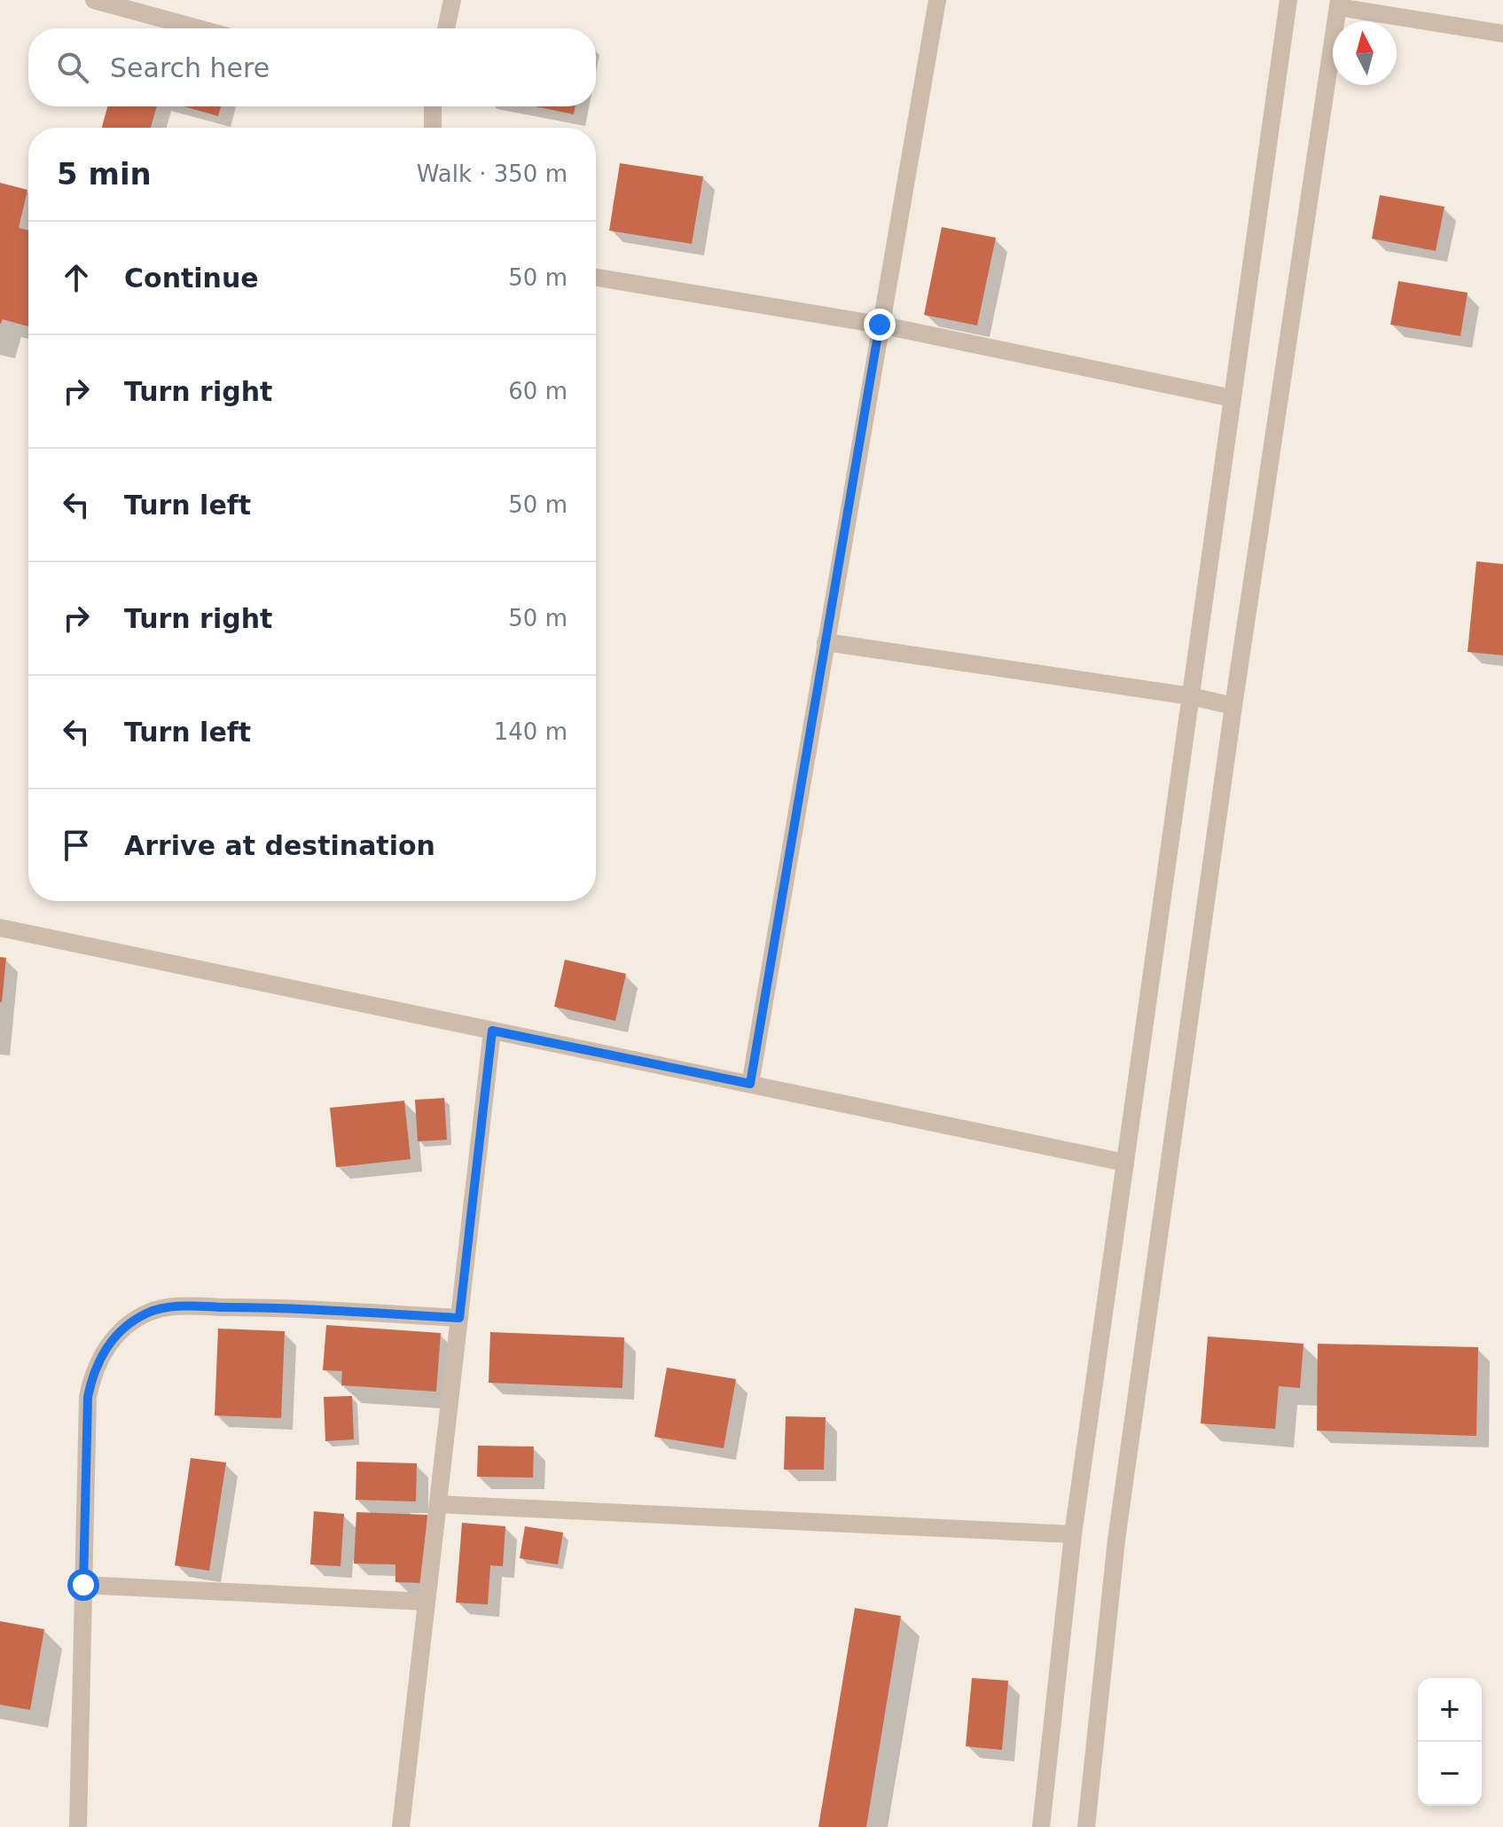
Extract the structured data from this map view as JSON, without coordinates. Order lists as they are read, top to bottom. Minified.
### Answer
{"north":"top","page":{"search":"Search here","heading":["5 min","Walk · 350 m"],"list":[["Continue","50 m"],["Turn right","60 m"],["Turn left","50 m"],["Turn right","50 m"],["Turn left","140 m"],"Arrive at destination"],"map_buttons":["+","−"]}}
